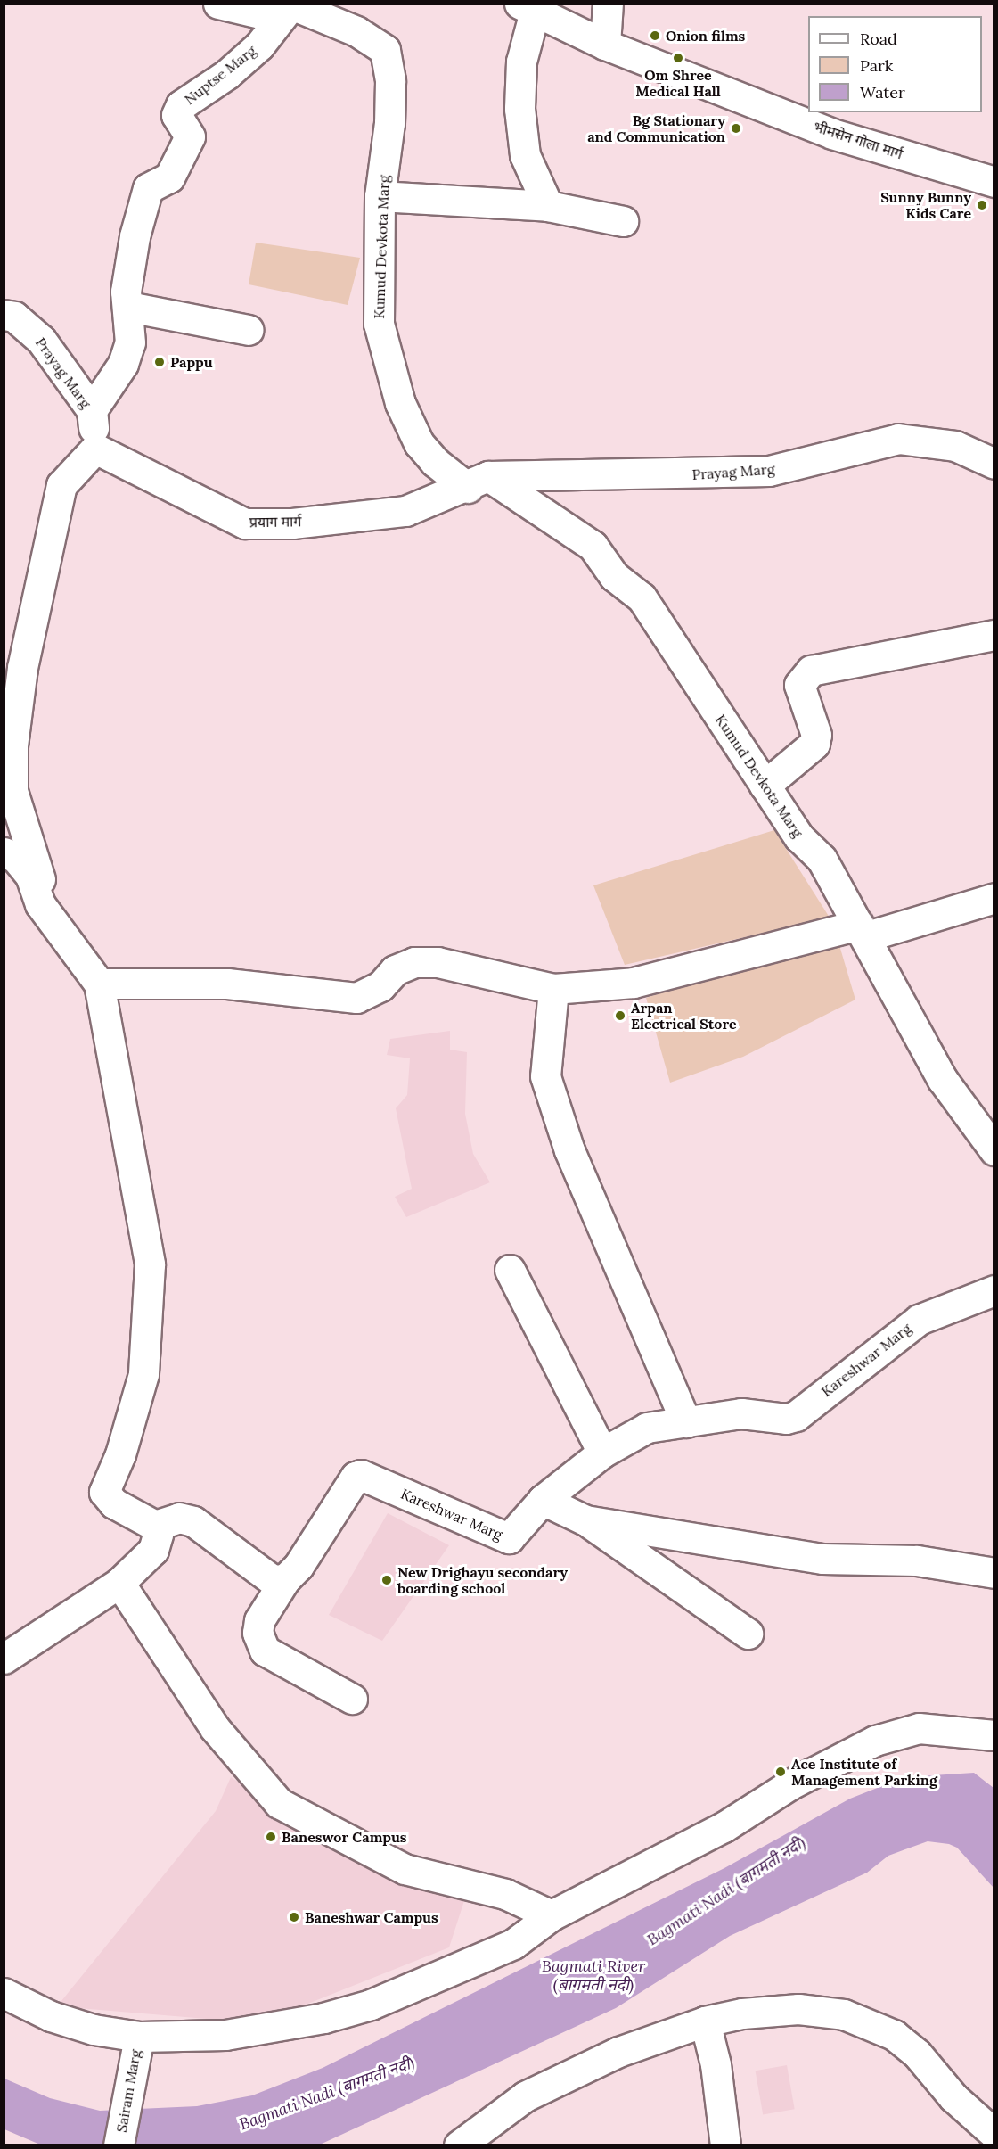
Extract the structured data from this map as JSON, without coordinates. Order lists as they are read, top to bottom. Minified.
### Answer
{"streets":{"street":["Nuptse Marg","भीमसेन गोला मार्ग","Kumud Devkota Marg","Prayag Marg","प्रयाग मार्ग","Kareshwar Marg","Sairam Marg"]},"crossings":[["Nuptse Marg","Kumud Devkota Marg"],["Nuptse Marg","Prayag Marg"],["Kumud Devkota Marg","Prayag Marg"],["Kumud Devkota Marg","प्रयाग मार्ग"],["Prayag Marg","प्रयाग मार्ग"]],"water":["Bagmati Nadi (बागमती नदी)","Bagmati River (बागमती नदी)"],"places":["Onion films","Om Shree Medical Hall","Bg Stationary and Communication","Sunny Bunny Kids Care","Pappu","Arpan Electrical Store","New Drighayu secondary boarding school","Ace Institute of Management Parking","Baneswor Campus","Baneshwar Campus"],"legend":["Road","Park","Water"]}
